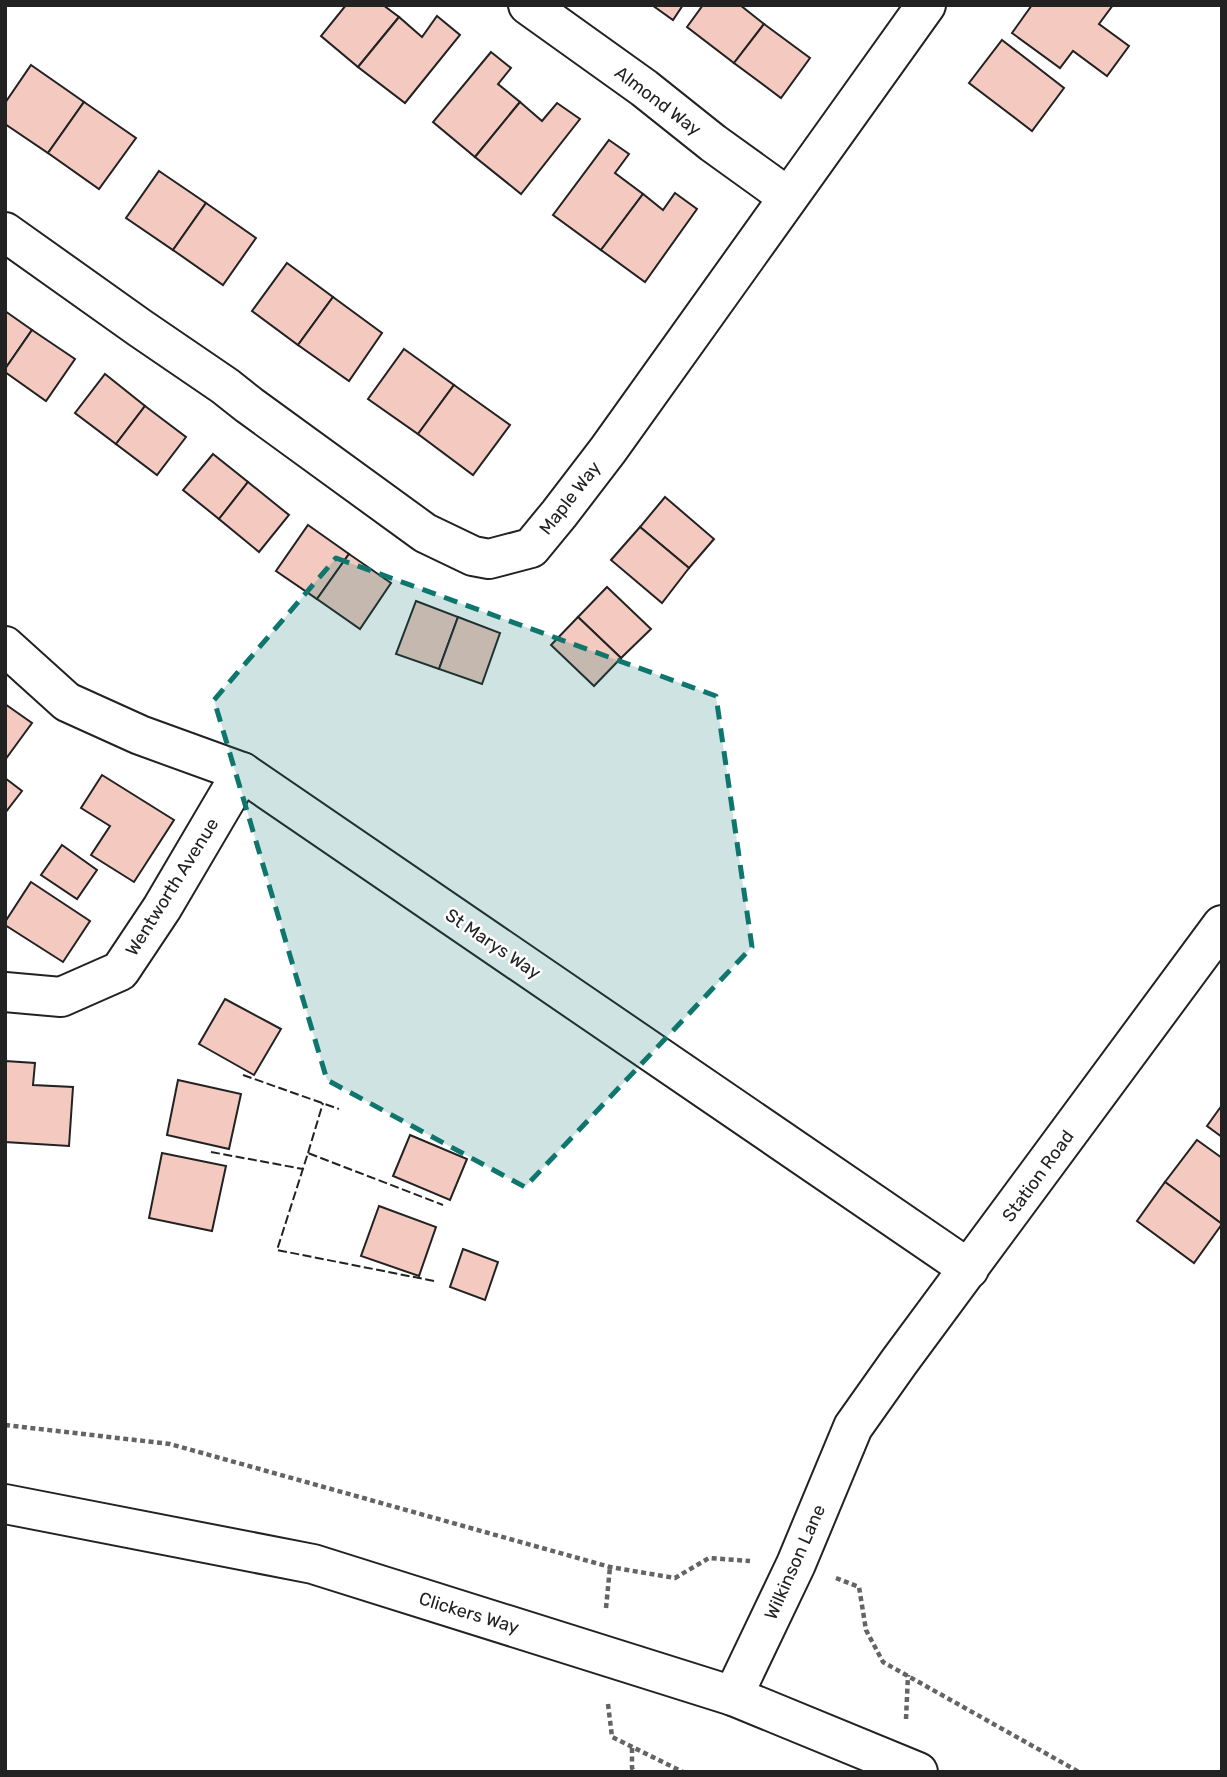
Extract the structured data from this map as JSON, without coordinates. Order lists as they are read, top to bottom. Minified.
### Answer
{"streets":{"street":["Almond Way","Maple Way","Wentworth Avenue","St Marys Way","Station Road","Wilkinson Lane","Clickers Way"]},"crossings":[["Almond Way","Maple Way"],["Wentworth Avenue","St Marys Way"],["St Marys Way","Station Road"],["Station Road","Wilkinson Lane"],["Wilkinson Lane","Clickers Way"]]}
